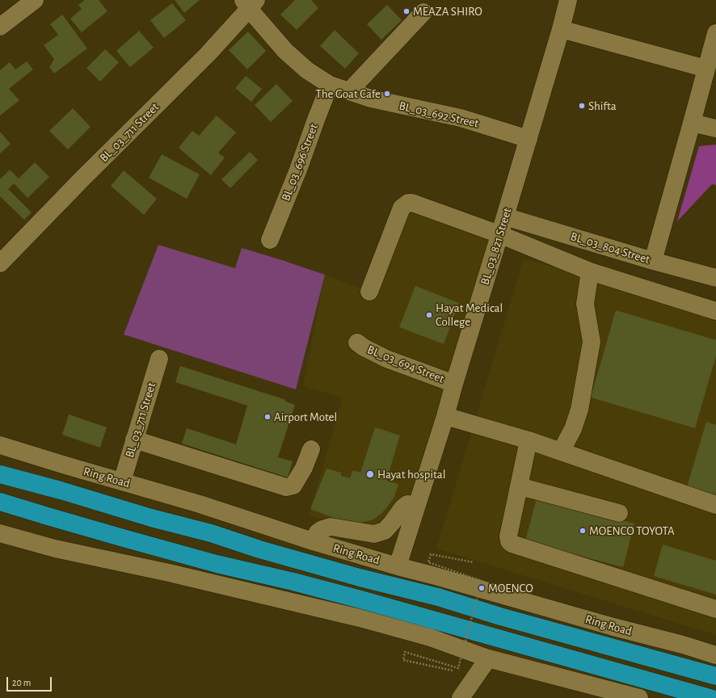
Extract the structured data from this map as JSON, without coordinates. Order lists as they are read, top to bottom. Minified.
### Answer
{"streets":{"highway":["Ring Road"],"street":["BL_03_692 Street","BL_03_711 Street","BL_03_696 Street","BL_03_821 Street","BL_03_804 Street","BL_03_694 Street"]},"crossings":[["BL_03_692 Street","BL_03_711 Street"],["BL_03_692 Street","BL_03_696 Street"],["BL_03_692 Street","BL_03_821 Street"],["BL_03_711 Street","Ring Road"],["BL_03_821 Street","BL_03_804 Street"],["BL_03_821 Street","BL_03_694 Street"],["BL_03_821 Street","Ring Road"]],"places":["MEAZA SHIRO","The Goat Cafe","Shifta","Hayat Medical College","Airport Motel","Hayat hospital","MOENCO TOYOTA","MOENCO"],"scale_bar":"20 m"}
